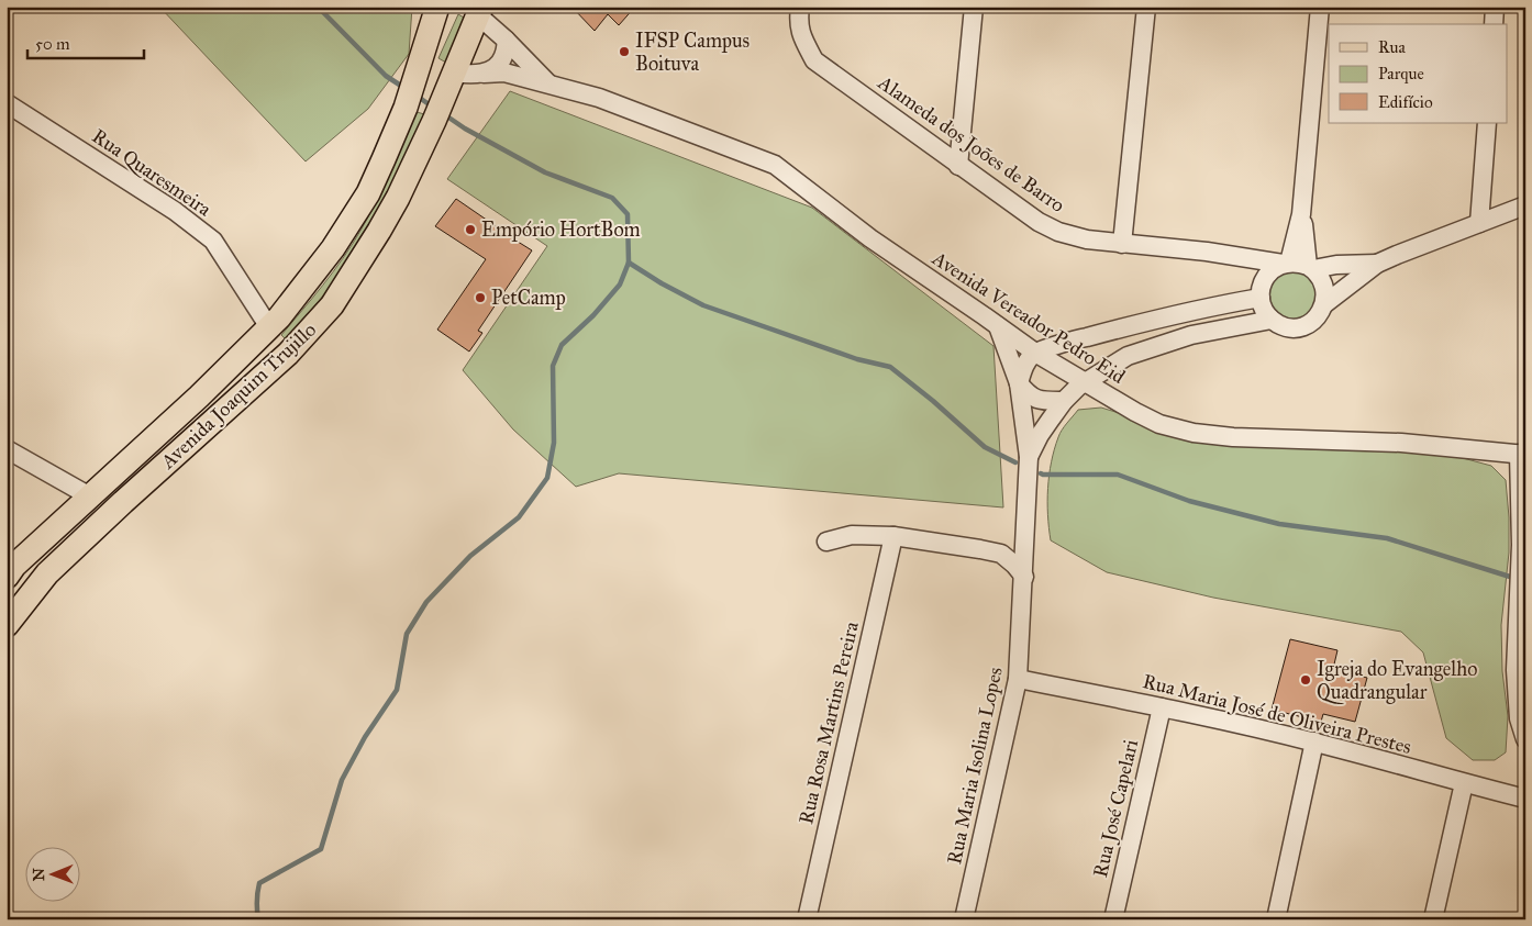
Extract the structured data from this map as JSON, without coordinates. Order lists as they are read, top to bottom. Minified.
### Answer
{"streets":{"main road":["Avenida Joaquim Trujillo"],"street":["Alameda dos Joões de Barro","Rua Quaresmeira","Avenida Vereador Pedro Eid","Rua Maria José de Oliveira Prestes","Rua Rosa Martins Pereira","Rua Maria Isolina Lopes","Rua José Capelari"]},"crossings":[["Alameda dos Joões de Barro","Rua Maria Isolina Lopes"],["Rua Quaresmeira","Avenida Joaquim Trujillo"],["Avenida Vereador Pedro Eid","Avenida Joaquim Trujillo"],["Avenida Vereador Pedro Eid","Rua Maria Isolina Lopes"],["Rua Maria José de Oliveira Prestes","Rua Maria Isolina Lopes"],["Rua Maria José de Oliveira Prestes","Rua José Capelari"]],"places":["IFSP Campus Boituva","Empório HortBom","PetCamp","Igreja do Evangelho Quadrangular"],"legend":["Rua","Parque","Edifício"],"scale_bar":"50 m","north":"left"}
